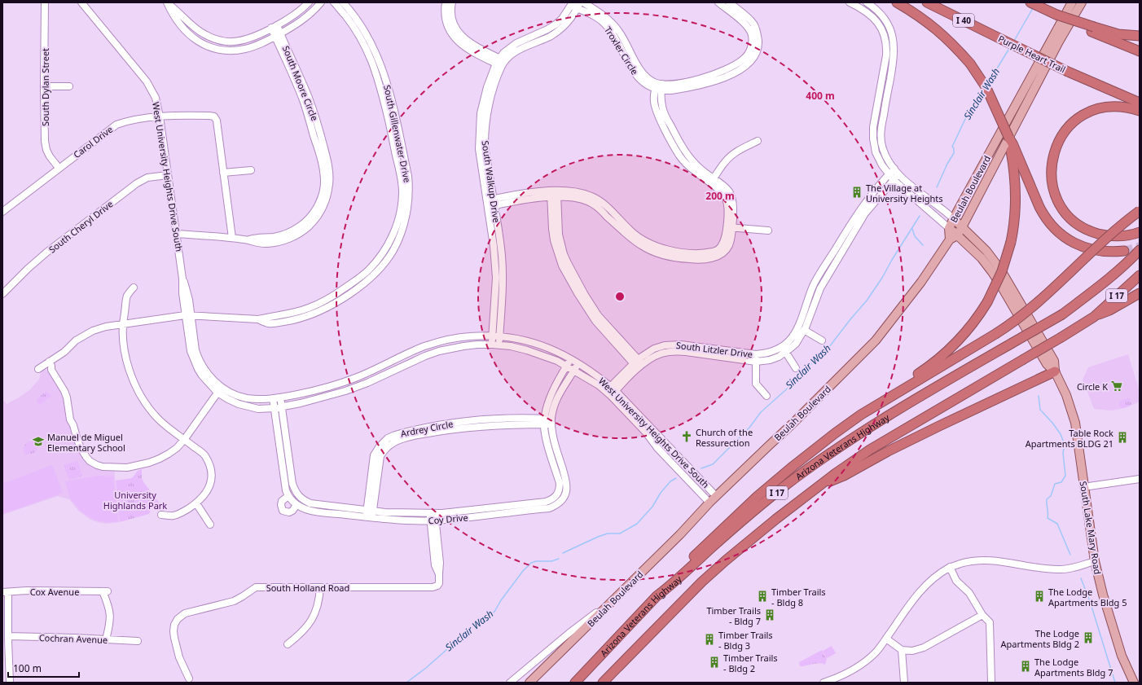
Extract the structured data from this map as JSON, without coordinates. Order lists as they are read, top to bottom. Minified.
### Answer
{"streets":{"highway":["I 40","Purple Heart Trail","I 17","Arizona Veterans Highway"],"main road":["Beulah Boulevard","South Lake Mary Road"],"street":["Troxler Circle","South Moore Circle","South Dylan Street","South Gillenwater Drive","Carol Drive","West University Heights Drive South","South Walkup Drive","South Cheryl Drive","South Litzler Drive","Ardrey Circle","Coy Drive","South Holland Road","Cox Avenue","Cochran Avenue"]},"crossings":[["Troxler Circle","South Walkup Drive"],["South Moore Circle","Carol Drive"],["South Moore Circle","West University Heights Drive South"],["South Dylan Street","Carol Drive"],["South Gillenwater Drive","West University Heights Drive South"],["Carol Drive","West University Heights Drive South"],["West University Heights Drive South","South Walkup Drive"],["West University Heights Drive South","Beulah Boulevard"],["West University Heights Drive South","South Cheryl Drive"],["West University Heights Drive South","South Litzler Drive"],["West University Heights Drive South","Coy Drive"],["Beulah Boulevard","South Lake Mary Road"],["Ardrey Circle","Coy Drive"],["Coy Drive","South Holland Road"],["Cox Avenue","Cochran Avenue"]],"water":["Sinclair Wash"],"parks":["University Highlands Park"],"places":{"building":["The Village at University Heights","Table Rock Apartments BLDG 21","Timber Trails - Bldg 8","The Lodge Apartments Bldg 5","Timber Trails - Bldg 7","The Lodge Apartments Bldg 2","Timber Trails - Bldg 3","Timber Trails - Bldg 2","The Lodge Apartments Bldg 7"],"supermarket":["Circle K"],"church":["Church of the Ressurection"],"school or university":["Manuel de Miguel Elementary School"]},"scale_bar":"100 m","rings":["400 m","200 m"]}
